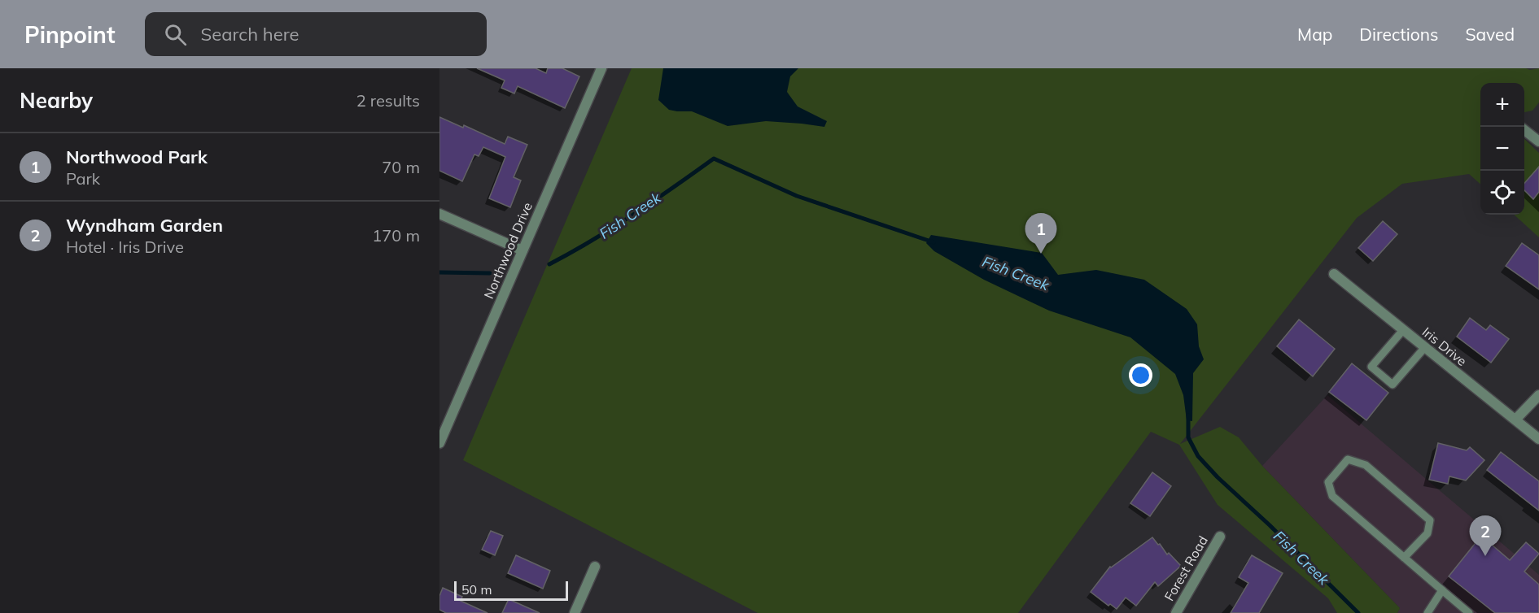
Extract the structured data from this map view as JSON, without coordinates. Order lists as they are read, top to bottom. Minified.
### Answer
{"streets":{"street":["Northwood Drive","Iris Drive","Forest Road"]},"water":["Fish Creek"],"scale_bar":"50 m","page":{"header":"Pinpoint","search":"Search here","nav":["Map","Directions","Saved"],"heading":["Nearby","2 results"],"map_buttons":["+","−"],"list":[{"mark":"1","name":"Northwood Park","note":"Park","value":"70 m"},{"mark":"2","name":"Wyndham Garden","note":"Hotel · Iris Drive","value":"170 m"}],"pins":["1","2"],"scale":"50 m"}}
